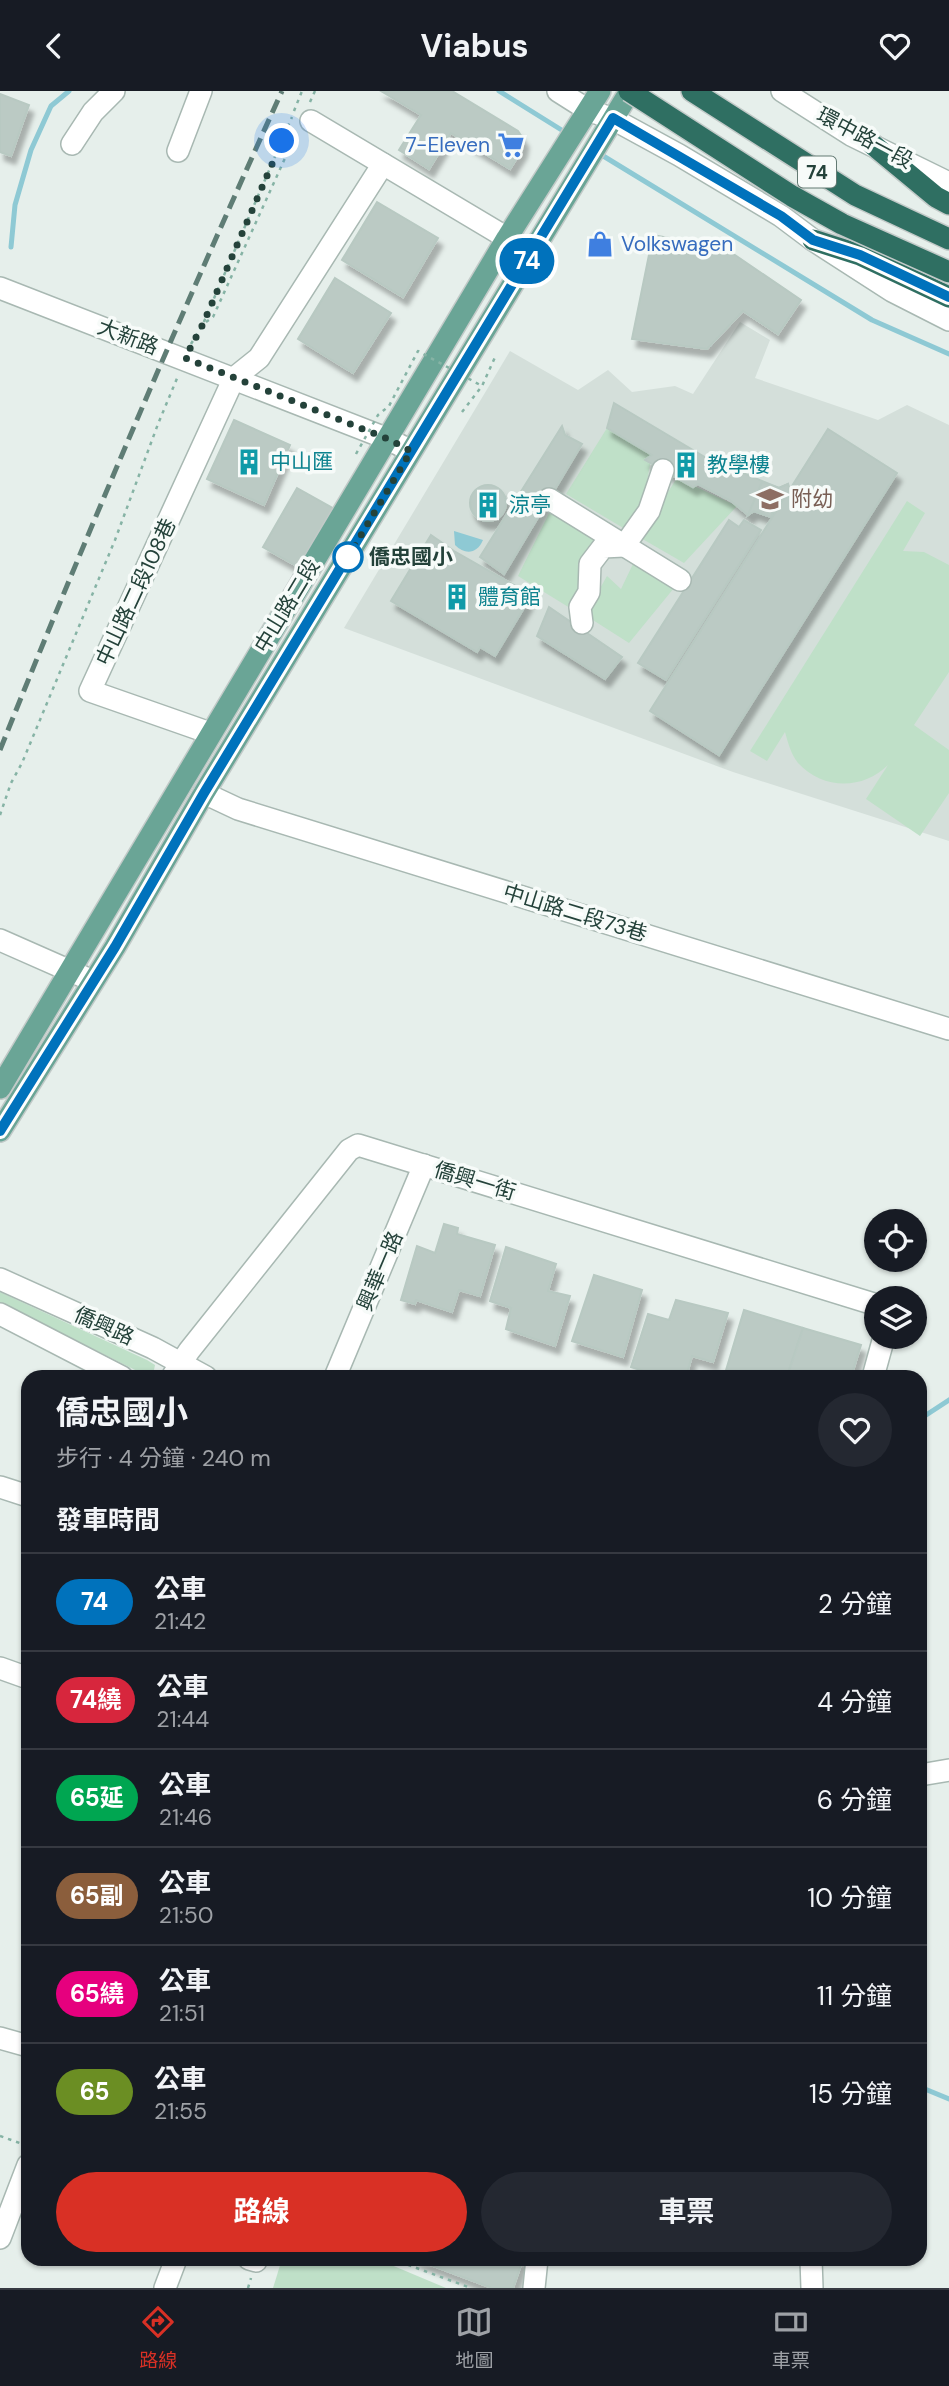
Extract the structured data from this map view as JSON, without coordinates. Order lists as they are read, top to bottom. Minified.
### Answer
{"streets":{"highway":["74"],"main road":["中山路二段"],"street":["環中路一段","大新路","中山路二段108巷","中山路二段73巷","僑興一街","興華一路","僑興路"]},"crossings":[["74","中山路二段"],["大新路","中山路二段108巷"],["大新路","中山路二段"],["中山路二段108巷","中山路二段"],["中山路二段","中山路二段73巷"],["僑興一街","興華一路"],["僑興一街","僑興路"]],"places":{"supermarket":["7-Eleven"],"shop":["Volkswagen"],"building":["中山匯","教學樓","涼亭","體育館"],"school or university":["附幼"],"other":["僑忠國小"]},"lines":["bus line 74"],"page":{"header":"Viabus","on_map":"74","heading":[["僑忠國小","步行 · 4 分鐘 · 240 m"],"發車時間"],"list":[{"mark":"74","name":"公車","note":"21:42","value":"2 分鐘"},{"mark":"74繞","name":"公車","note":"21:44","value":"4 分鐘"},{"mark":"65延","name":"公車","note":"21:46","value":"6 分鐘"},{"mark":"65副","name":"公車","note":"21:50","value":"10 分鐘"},{"mark":"65繞","name":"公車","note":"21:51","value":"11 分鐘"},{"mark":"65","name":"公車","note":"21:55","value":"15 分鐘"}],"buttons":["路線","車票"],"tabs":["路線","地圖","車票"]}}
